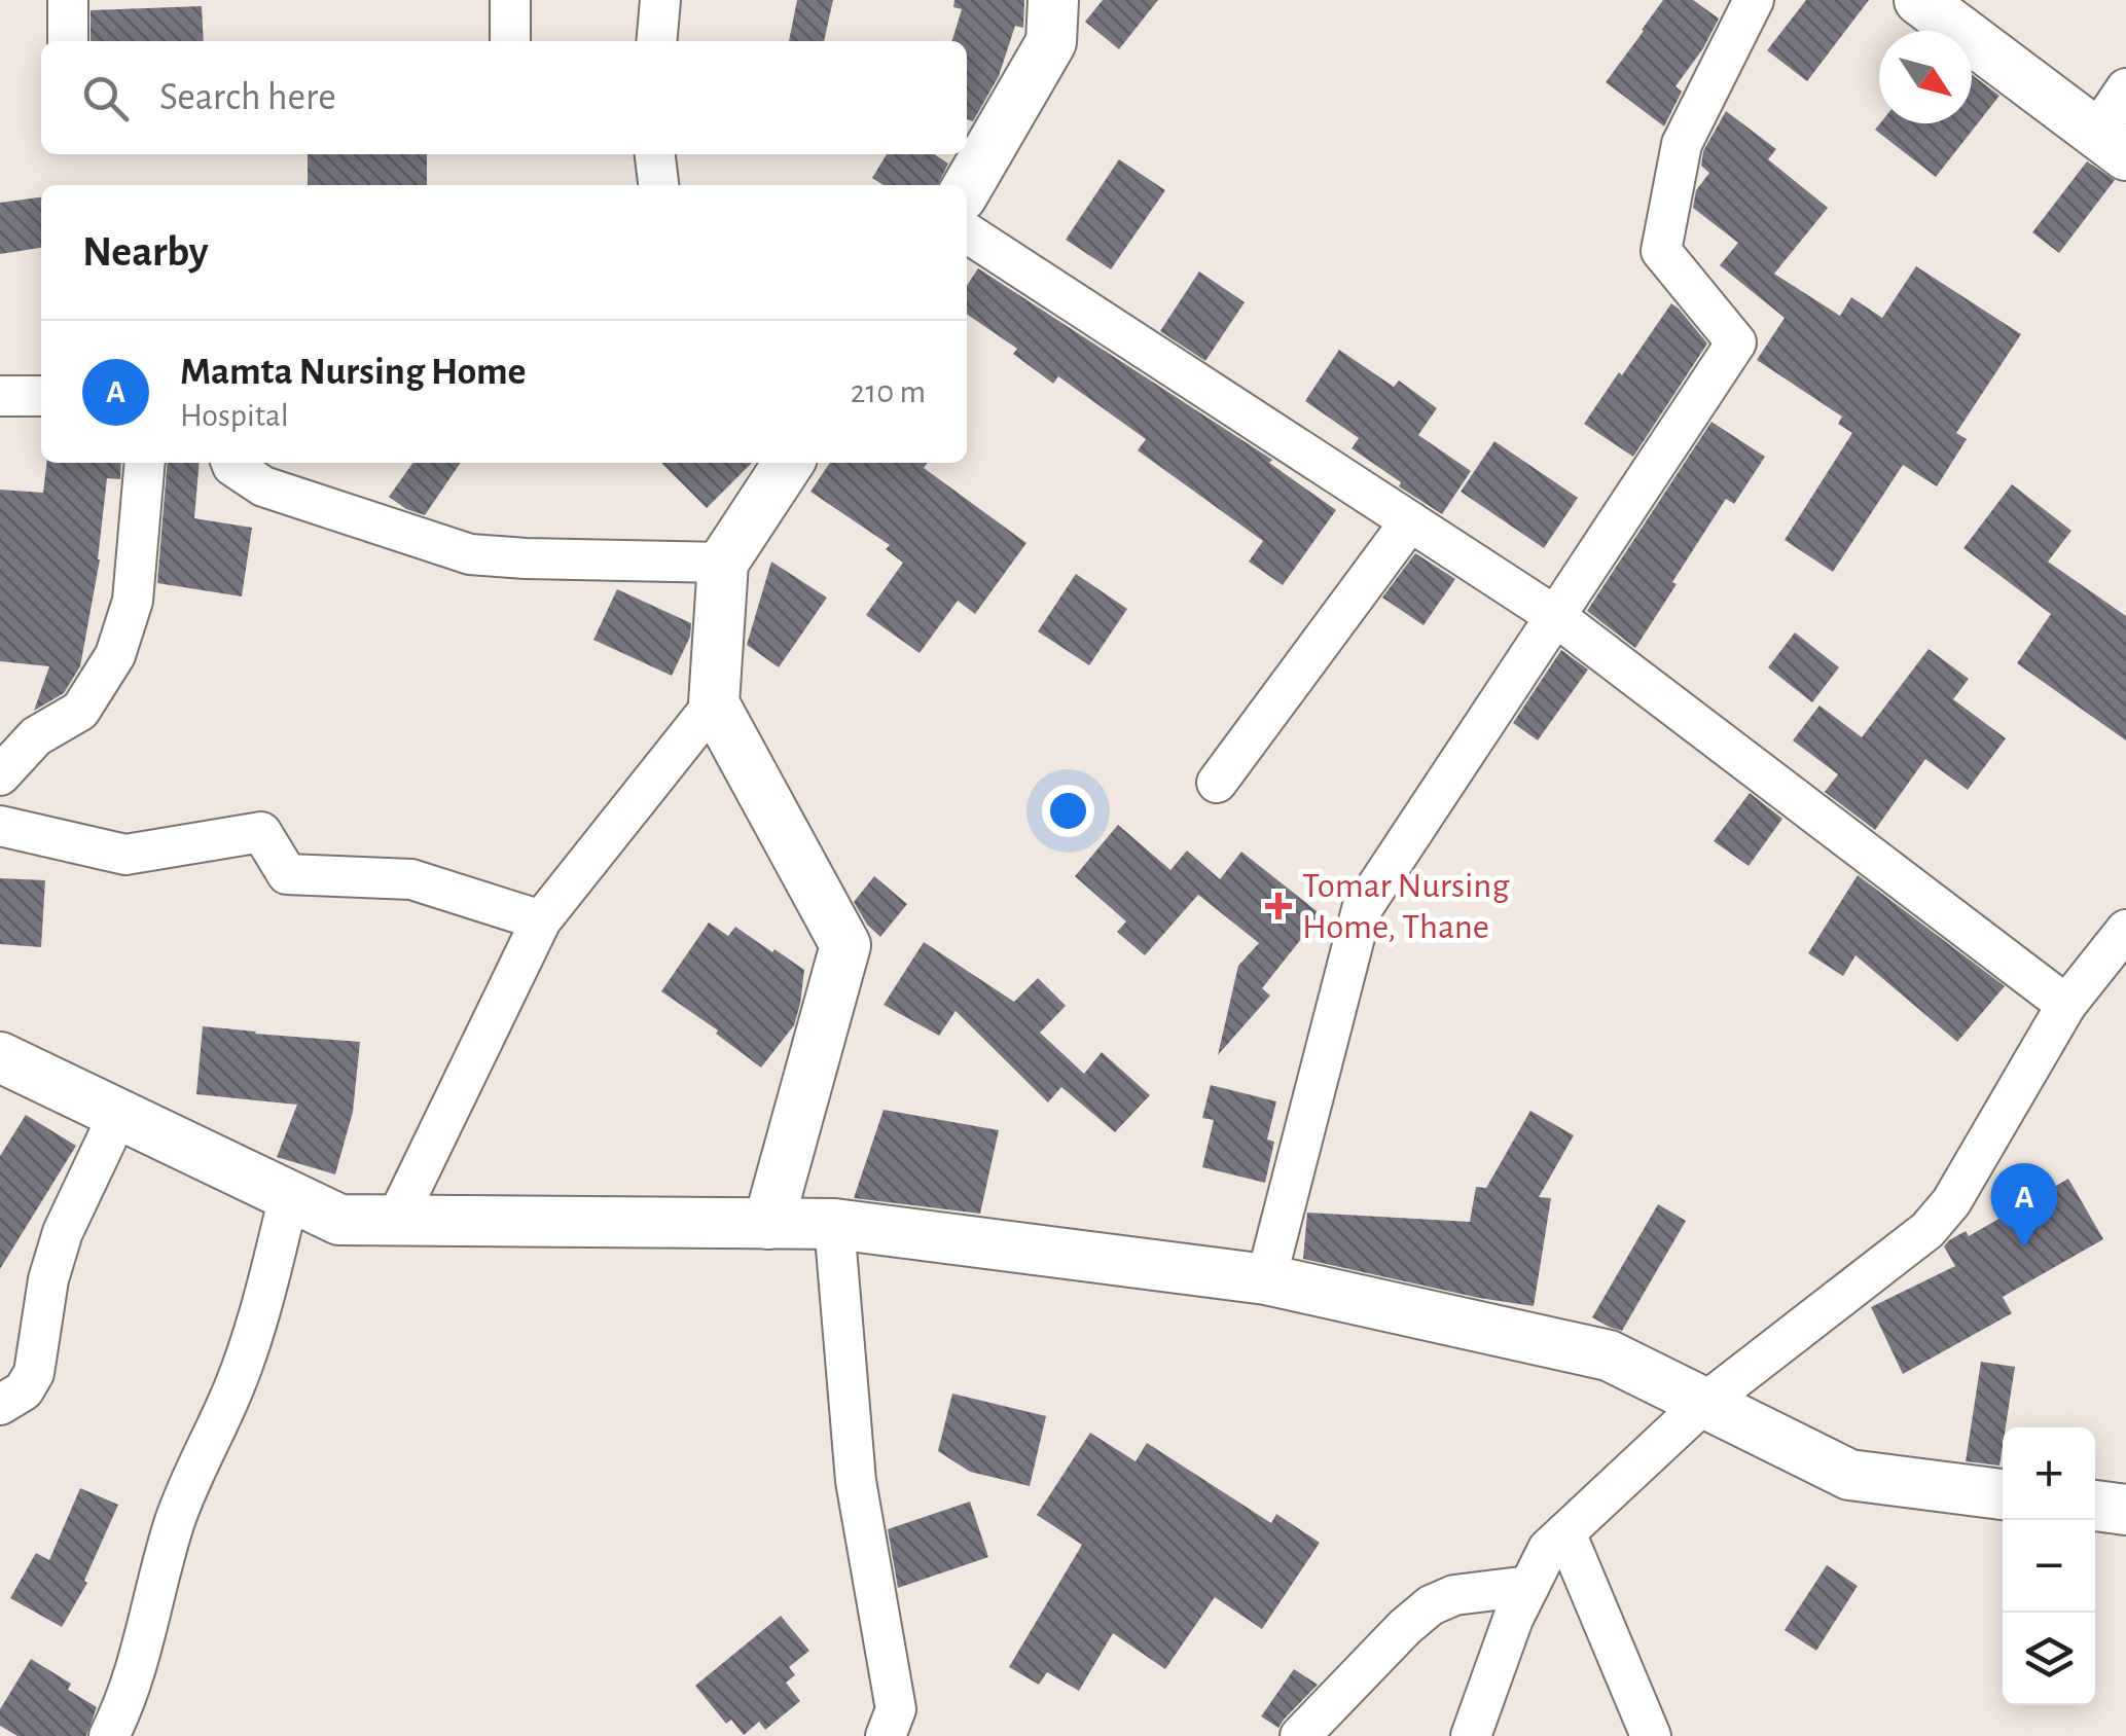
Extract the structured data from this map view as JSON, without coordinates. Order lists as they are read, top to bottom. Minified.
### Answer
{"places":{"health":["Tomar Nursing Home, Thane"]},"north":"bottom right","page":{"search":"Search here","heading":"Nearby","list":[{"mark":"A","name":"Mamta Nursing Home","note":"Hospital","value":"210 m"}],"pins":"A","map_buttons":["+","−"]}}
